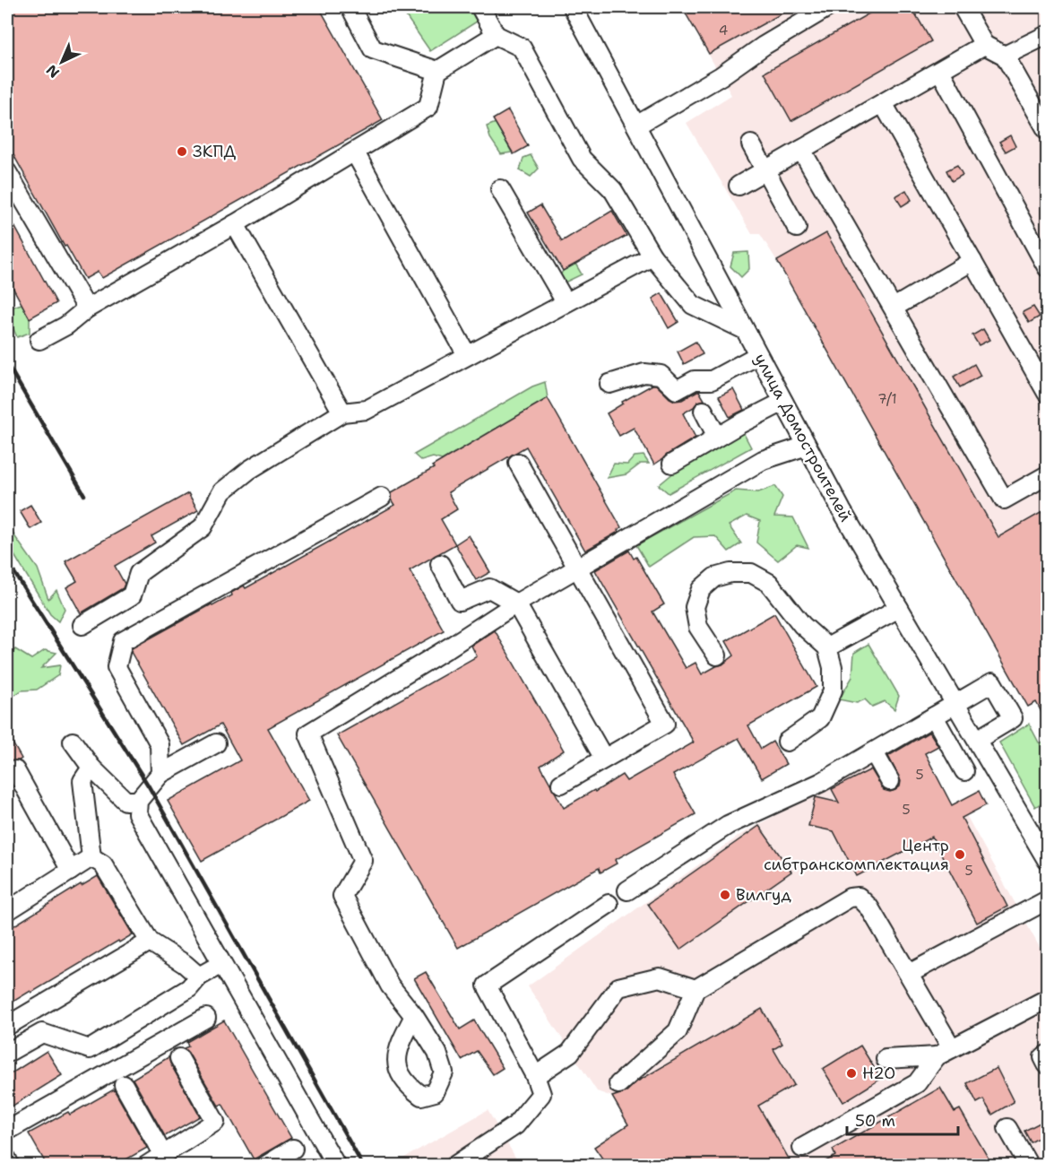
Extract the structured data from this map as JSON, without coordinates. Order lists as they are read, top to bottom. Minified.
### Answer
{"streets":{"street":["улица Домостроителей"]},"places":["ЗКПД","Центр сибтранскомплектация","Вилгуд","H2O"],"house_numbers":["4","7/1","5","5","5"],"scale_bar":"50 m","north":"bottom left"}
